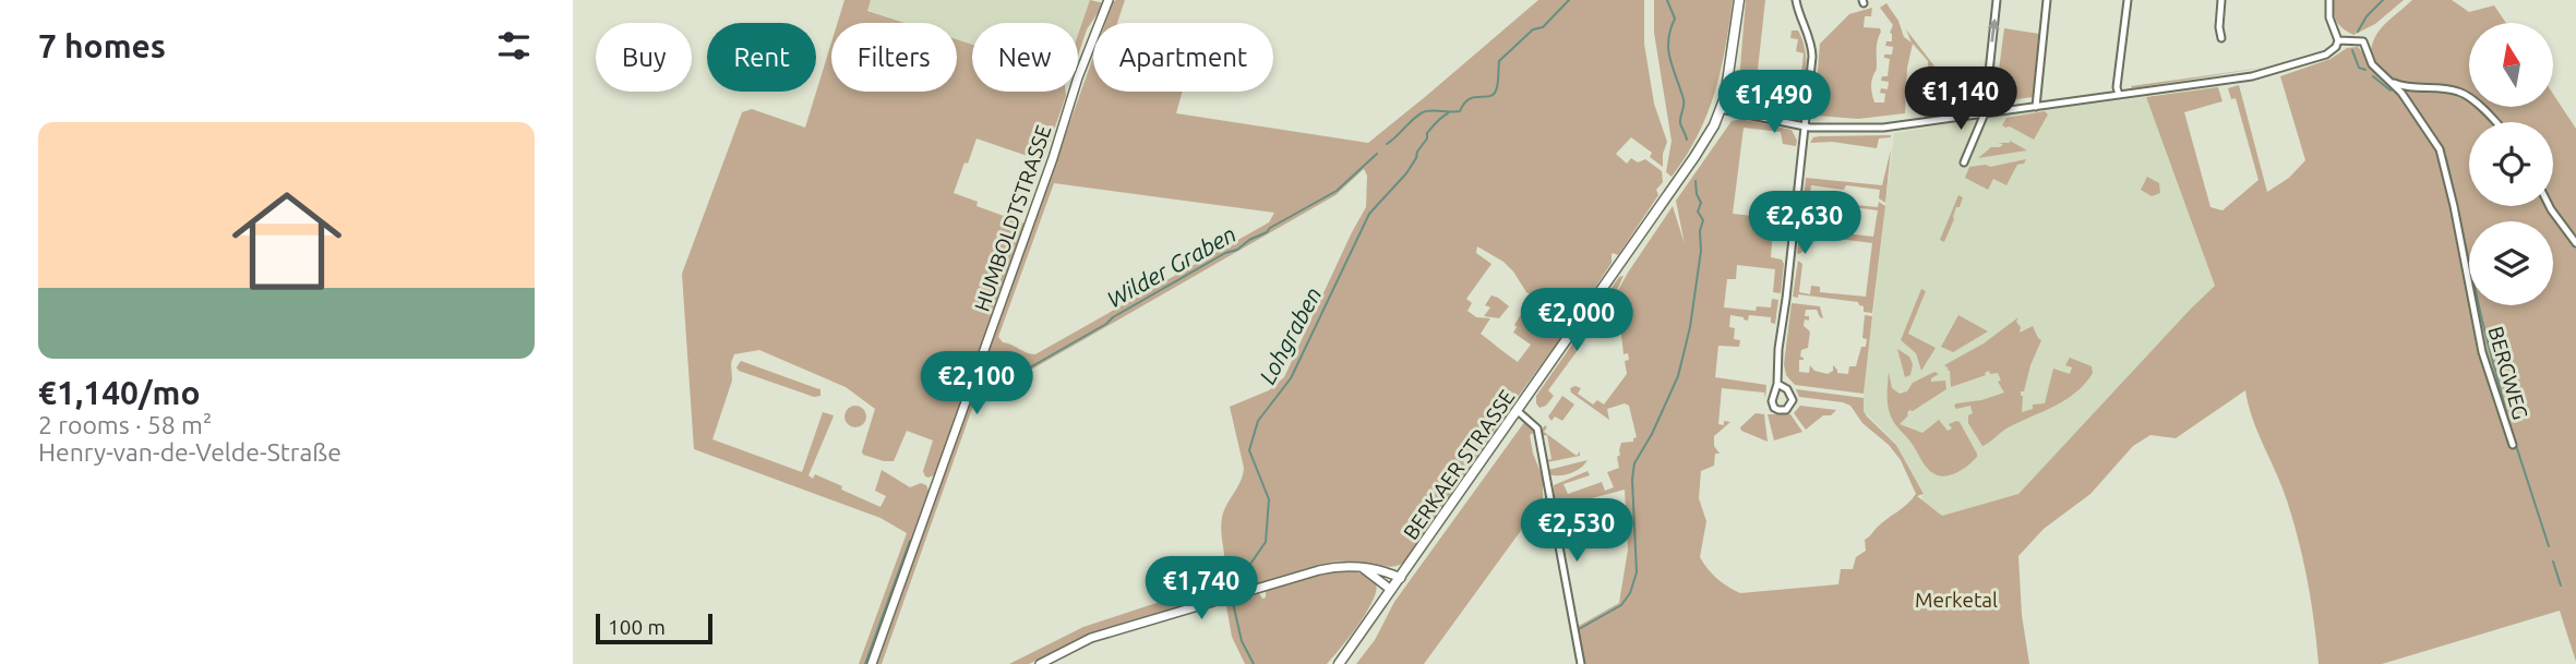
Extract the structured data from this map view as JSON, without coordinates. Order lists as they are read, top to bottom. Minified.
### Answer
{"streets":{"main road":["BERKAER STRASSE"],"street":["HUMBOLDTSTRASSE","BERGWEG"]},"water":["Wilder Graben","Lohgraben"],"parks":["Merketal"],"scale_bar":"100 m","north":"top","page":{"heading":"7 homes","chip":["Buy","Rent","Filters","New","Apartment"],"price":["€1,140","€1,490","€2,630","€2,000","€2,100","€2,530","€1,740"],"list":[{"name":"€1,140/mo","note":"2 rooms · 58 m² · Henry-van-de-Velde-Straße"}],"scale":"100 m"}}
